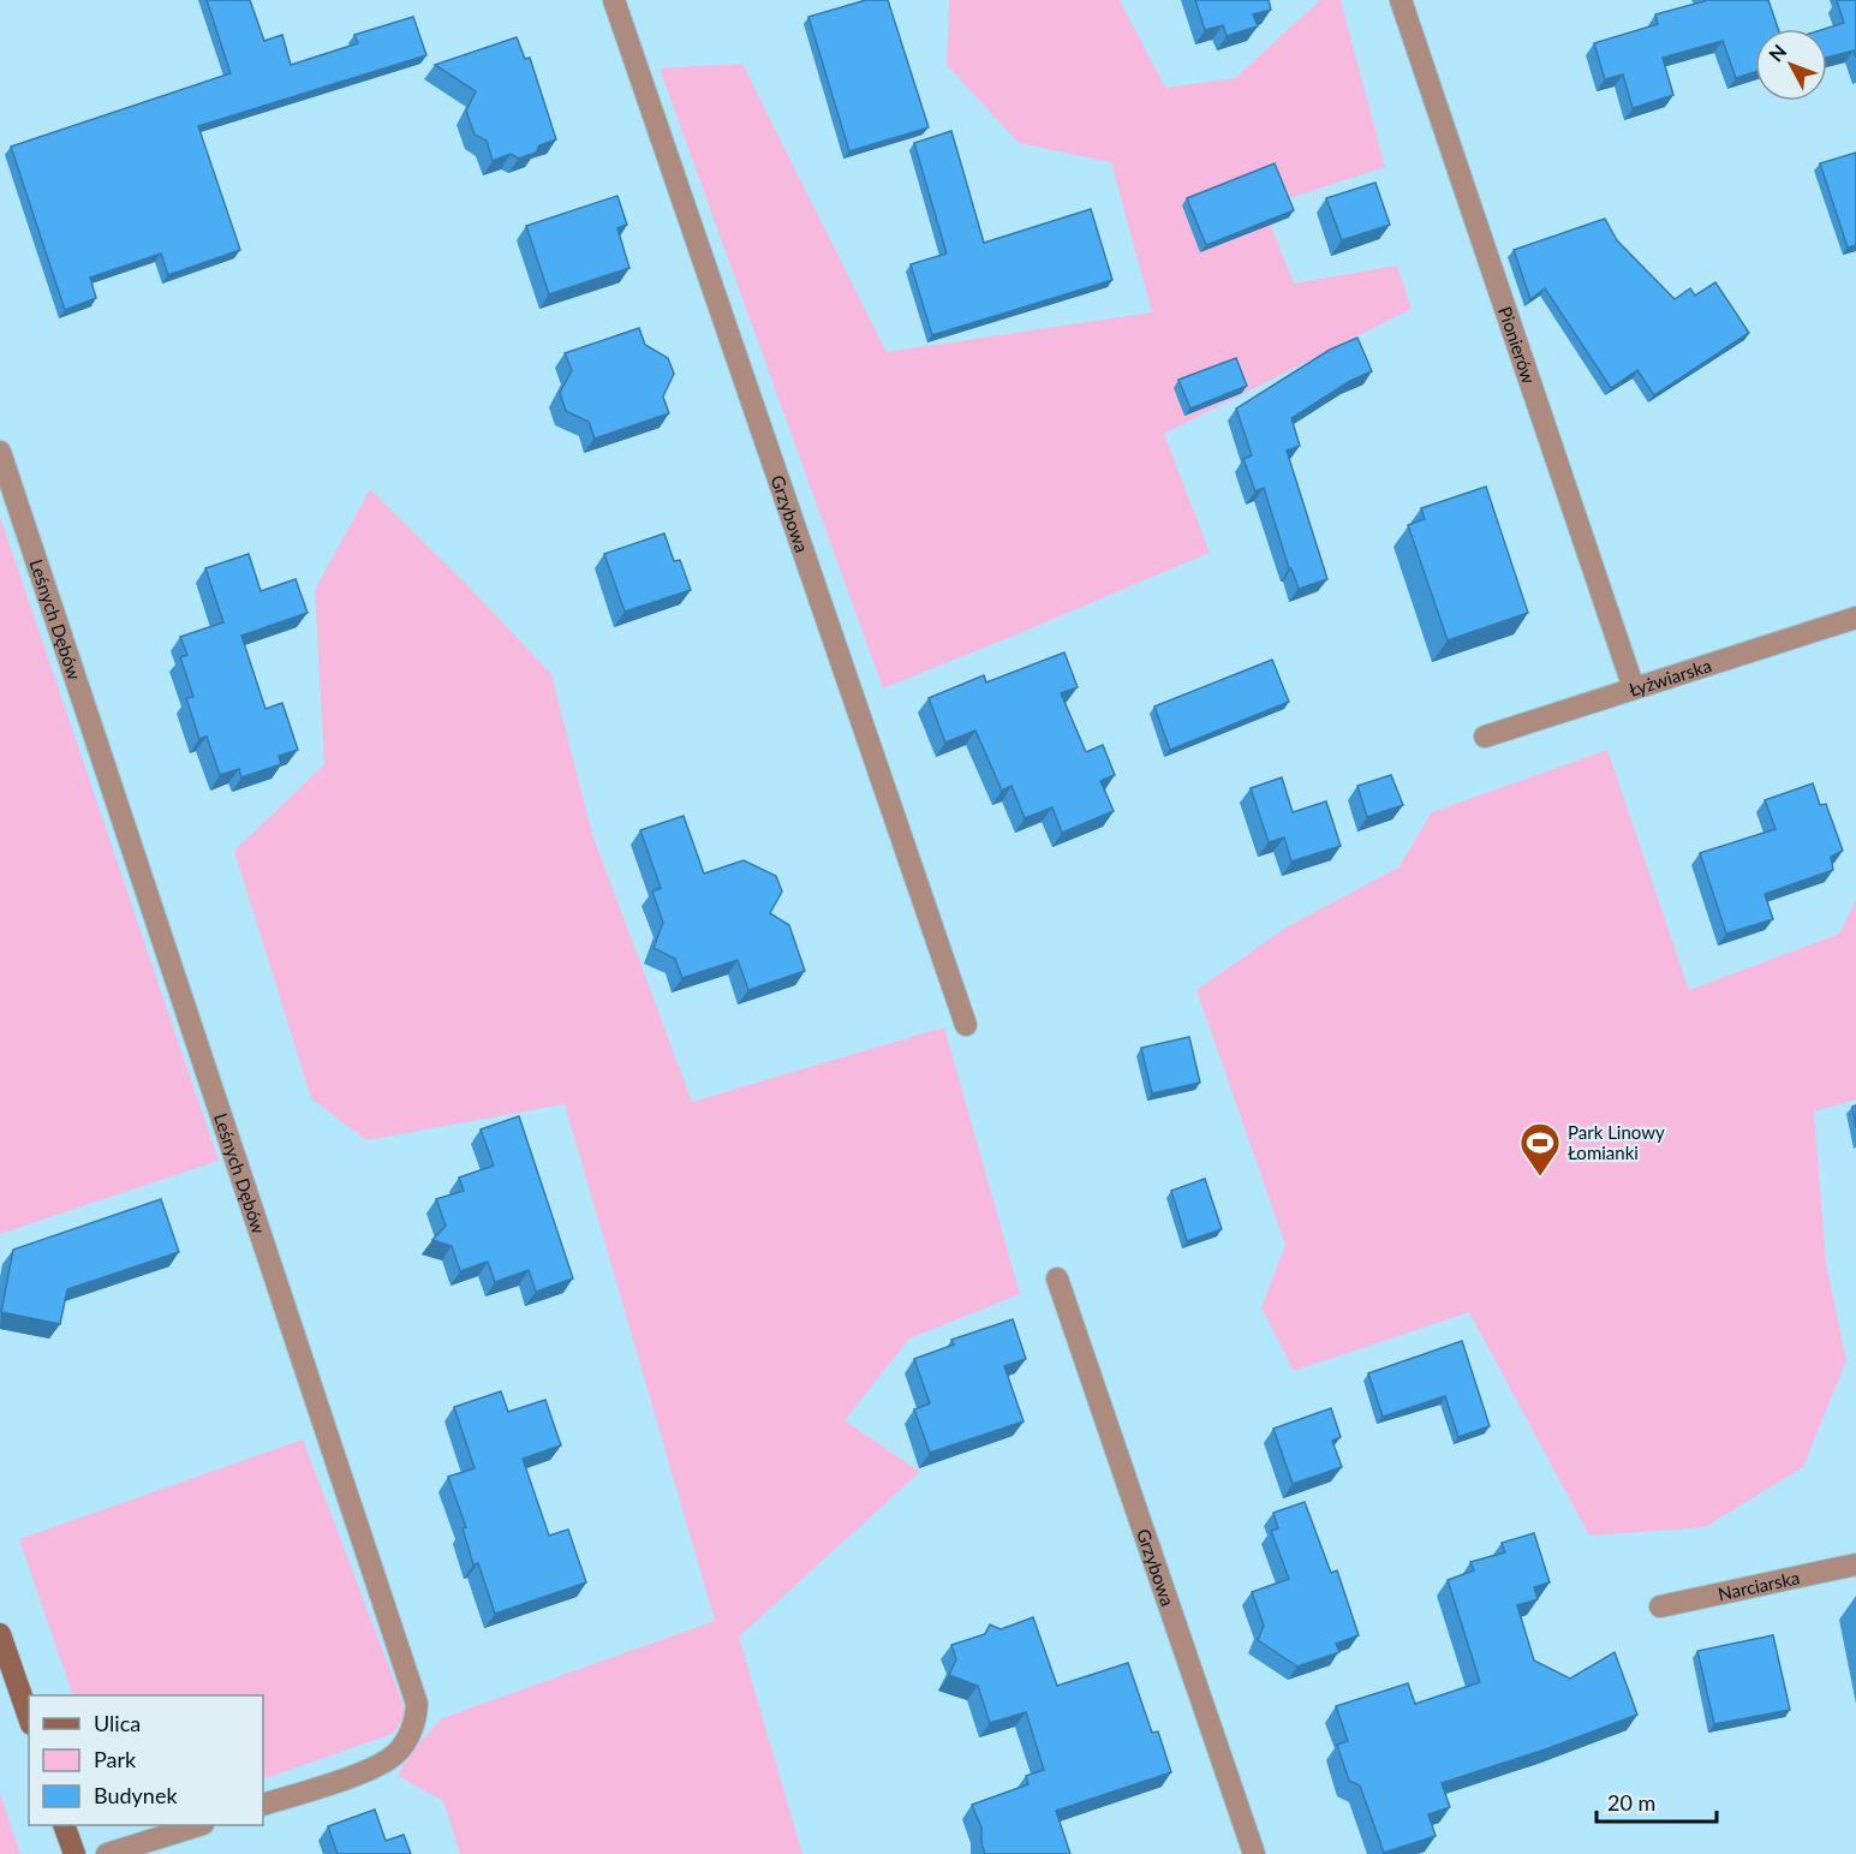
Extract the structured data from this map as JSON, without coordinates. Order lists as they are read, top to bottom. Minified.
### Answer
{"streets":{"street":["Pionierów","Grzybowa","Leśnych Dębów","Łyżwiarska","Narciarska"]},"crossings":[["Pionierów","Łyżwiarska"]],"places":{"sports":["Park Linowy Łomianki"]},"legend":["Ulica","Park","Budynek"],"scale_bar":"20 m","north":"top left"}
